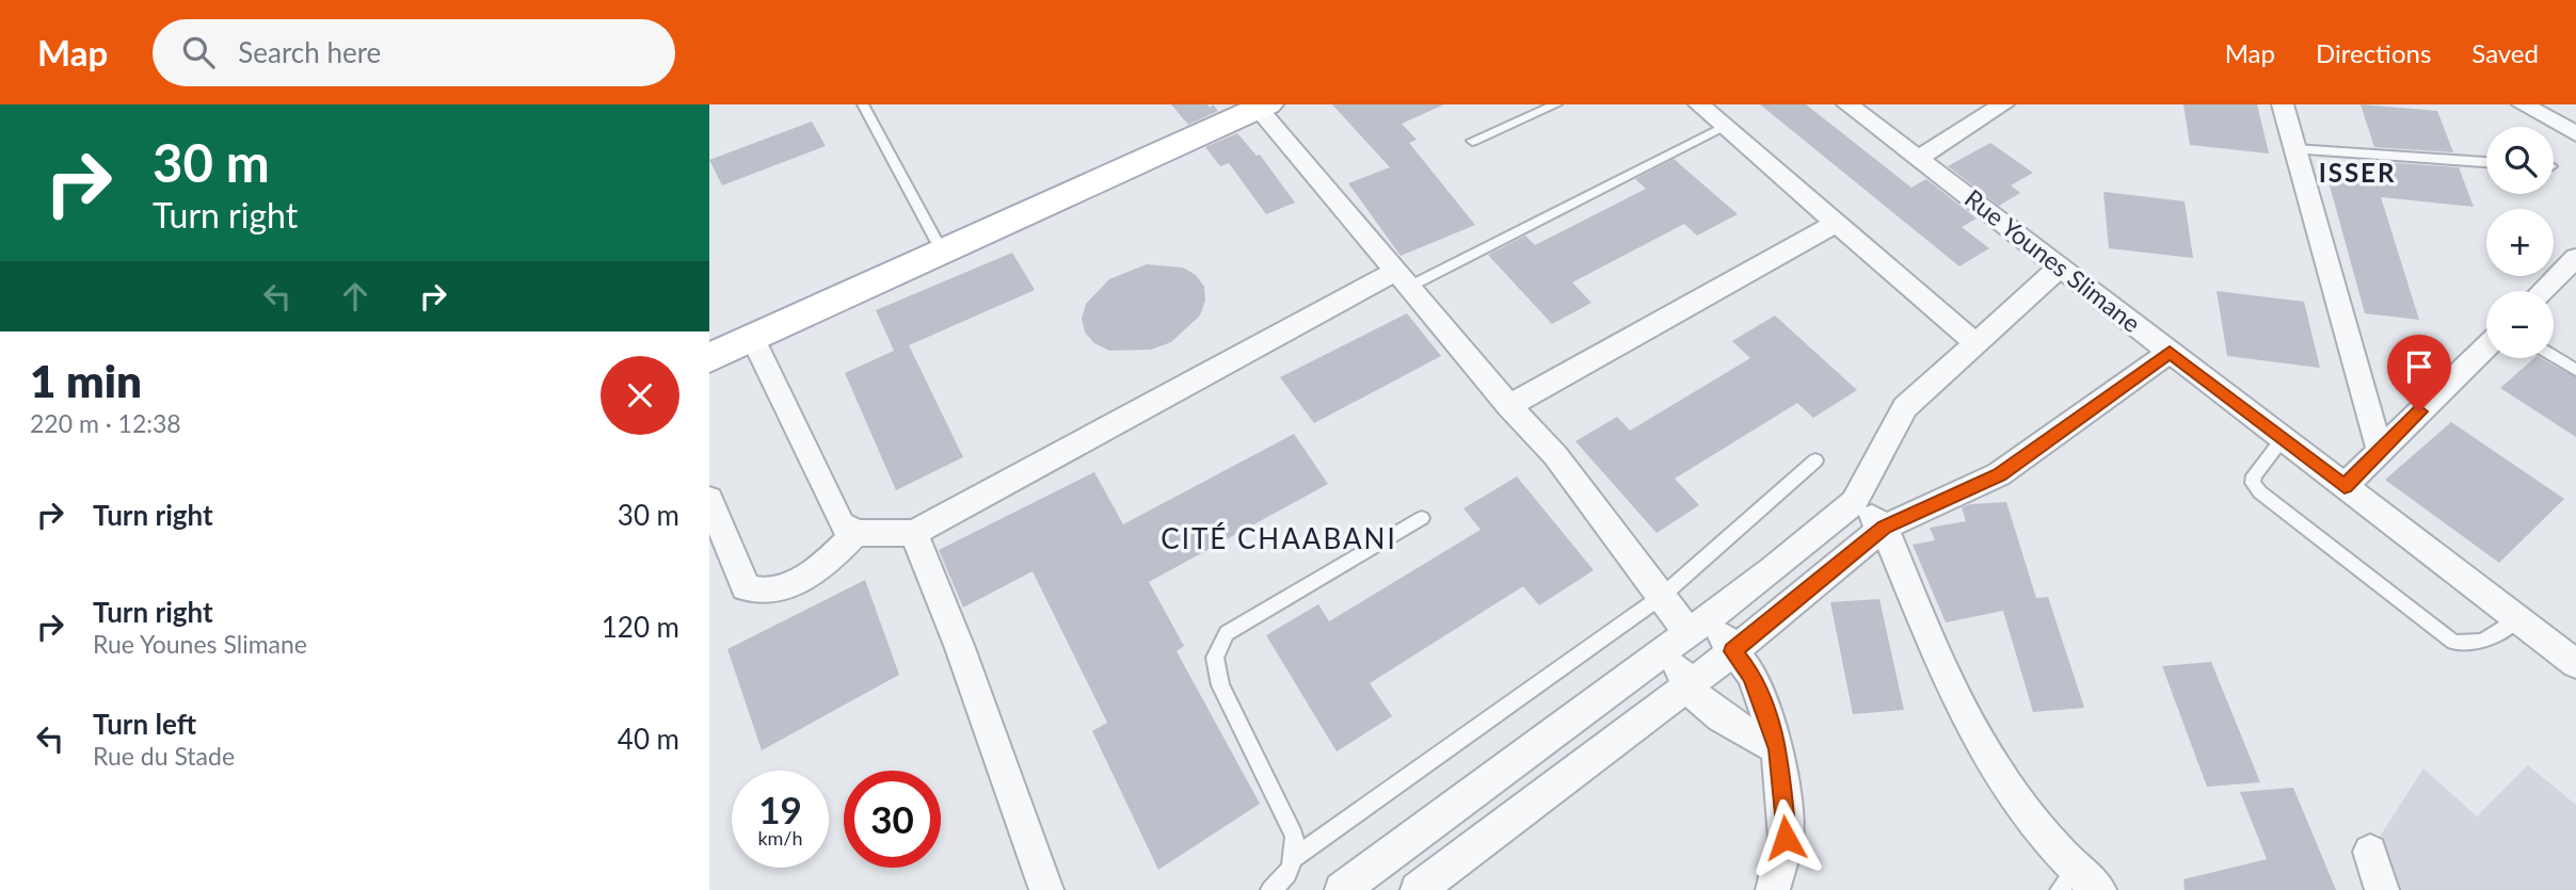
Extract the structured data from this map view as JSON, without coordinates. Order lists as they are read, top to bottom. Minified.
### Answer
{"streets":{"street":["Rue Younes Slimane"]},"districts":["ISSER","CITÉ CHAABANI"],"page":{"header":"Map","search":"Search here","nav":["Map","Directions","Saved"],"turn":["30 m","Turn right"],"map_buttons":["+","−"],"heading":["1 min","220 m · 12:38"],"list":[{"name":"Turn right","value":"30 m"},{"name":"Turn right","note":"Rue Younes Slimane","value":"120 m"},{"name":"Turn left","note":"Rue du Stade","value":"40 m"}],"speed":"19 km/h","limit":"30"}}
